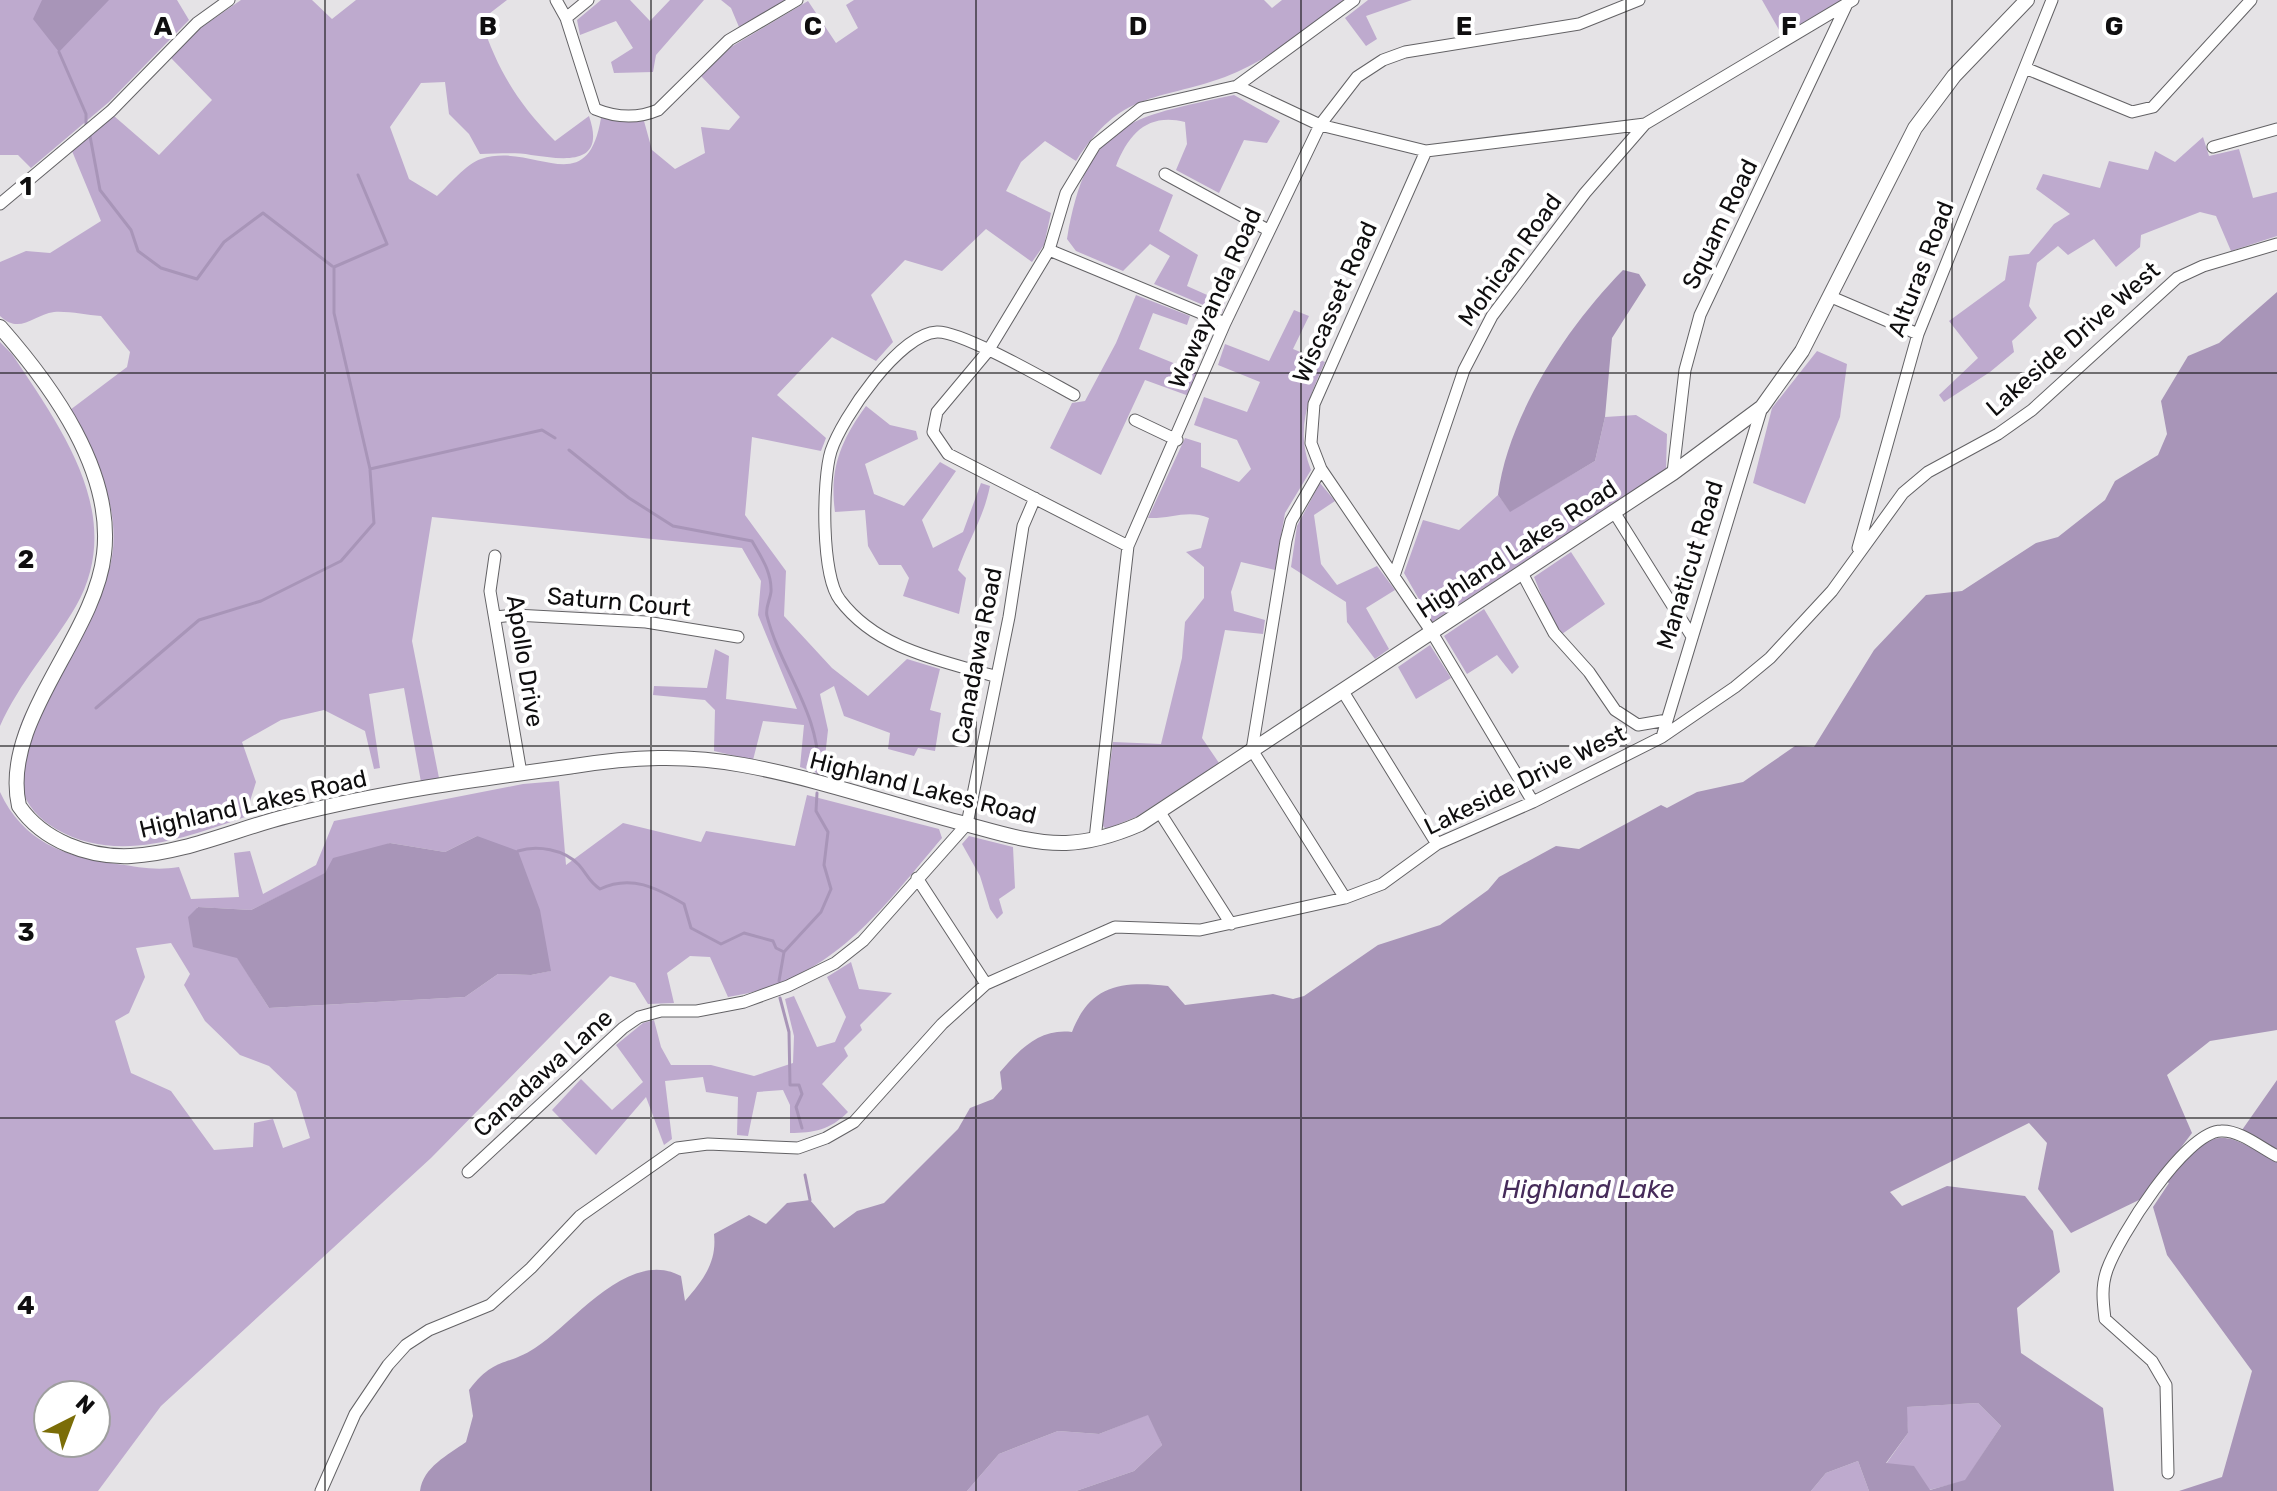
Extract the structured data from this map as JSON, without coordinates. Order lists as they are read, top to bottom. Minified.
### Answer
{"streets":{"street":["Squam Road","Mohican Road","Alturas Road","Wawayanda Road","Wiscasset Road","Lakeside Drive West","Highland Lakes Road","Manaticut Road","Saturn Court","Canadawa Road","Apollo Drive","Canadawa Lane"]},"crossings":[["Squam Road","Highland Lakes Road"],["Alturas Road","Lakeside Drive West"],["Wawayanda Road","Highland Lakes Road"],["Lakeside Drive West","Manaticut Road"],["Highland Lakes Road","Manaticut Road"],["Highland Lakes Road","Canadawa Road"],["Highland Lakes Road","Apollo Drive"],["Highland Lakes Road","Canadawa Lane"],["Saturn Court","Apollo Drive"],["Canadawa Road","Canadawa Lane"]],"water":["Highland Lake"],"north":"top right","grid":{"columns":["A","B","C","D","E","F","G"],"rows":["1","2","3","4"]}}
